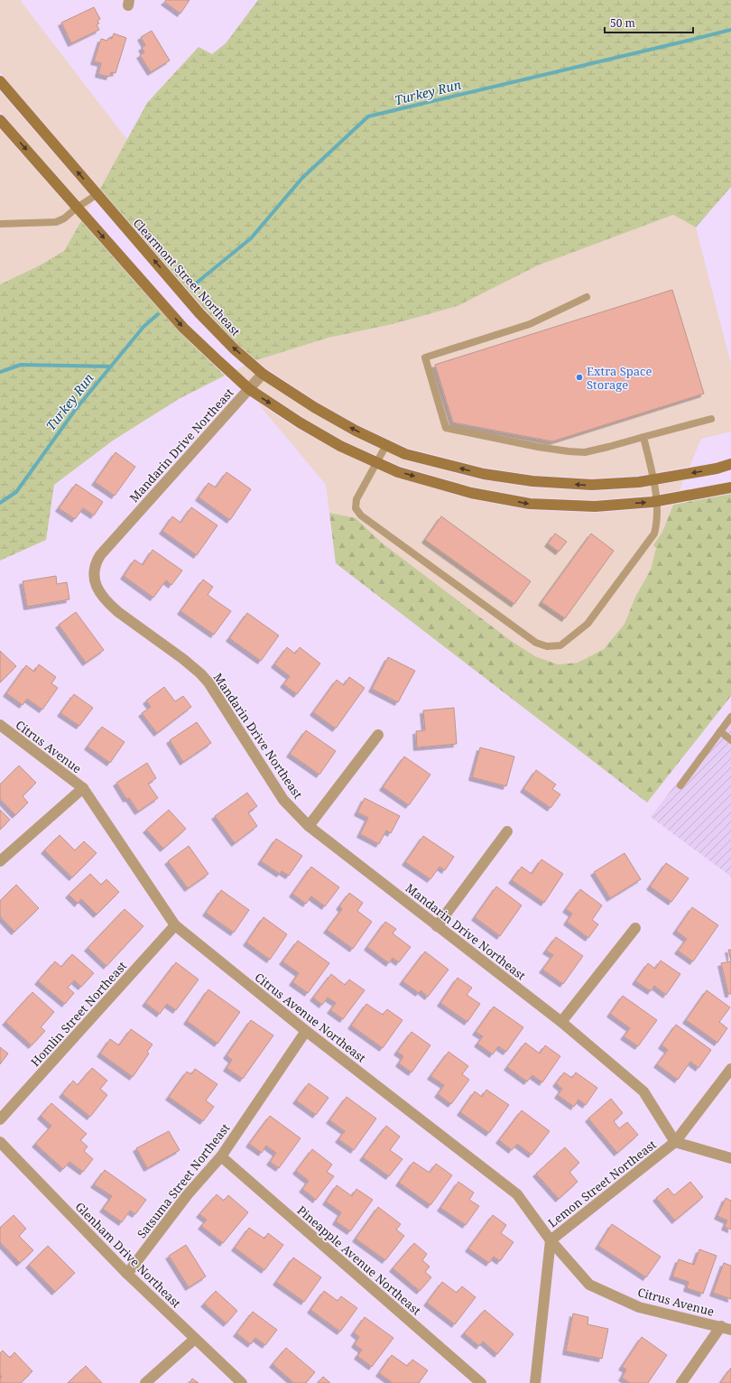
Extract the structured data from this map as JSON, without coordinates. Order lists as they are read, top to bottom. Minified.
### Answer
{"streets":{"street":["Clearmont Street Northeast","Mandarin Drive Northeast","Citrus Avenue","Homlin Street Northeast","Citrus Avenue Northeast","Satsuma Street Northeast","Lemon Street Northeast","Glenham Drive Northeast","Pineapple Avenue Northeast"]},"crossings":[["Clearmont Street Northeast","Mandarin Drive Northeast"],["Mandarin Drive Northeast","Lemon Street Northeast"],["Citrus Avenue","Citrus Avenue Northeast"],["Citrus Avenue","Lemon Street Northeast"],["Homlin Street Northeast","Citrus Avenue Northeast"],["Citrus Avenue Northeast","Satsuma Street Northeast"],["Citrus Avenue Northeast","Lemon Street Northeast"],["Satsuma Street Northeast","Glenham Drive Northeast"],["Satsuma Street Northeast","Pineapple Avenue Northeast"]],"water":["Turkey Run"],"places":["Extra Space Storage"],"scale_bar":"50 m"}
